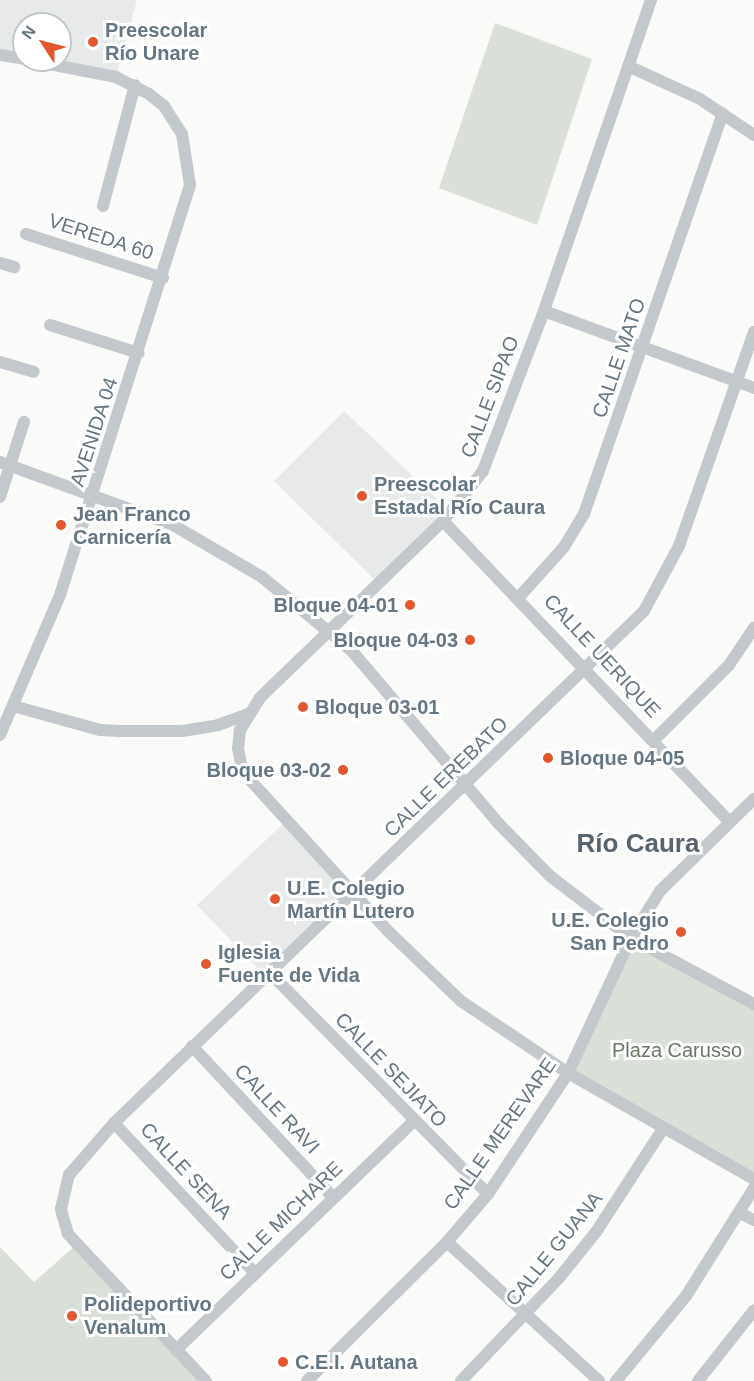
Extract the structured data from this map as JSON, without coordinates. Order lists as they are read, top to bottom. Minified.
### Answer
{"streets":{"street":["VEREDA 60","CALLE MATO","CALLE SIPAO","AVENIDA 04","CALLE UERIQUE","CALLE EREBATO","CALLE SEJIATO","CALLE RAVI","CALLE MEREVARE","CALLE SENA","CALLE MICHARE","CALLE GUANA"]},"crossings":[["VEREDA 60","AVENIDA 04"],["CALLE MATO","CALLE UERIQUE"],["CALLE SIPAO","CALLE UERIQUE"],["CALLE SIPAO","CALLE EREBATO"],["CALLE UERIQUE","CALLE EREBATO"],["CALLE UERIQUE","CALLE MEREVARE"],["CALLE EREBATO","CALLE SEJIATO"],["CALLE EREBATO","CALLE RAVI"],["CALLE EREBATO","CALLE SENA"],["CALLE EREBATO","CALLE MICHARE"],["CALLE SEJIATO","CALLE MEREVARE"],["CALLE SEJIATO","CALLE MICHARE"],["CALLE RAVI","CALLE MICHARE"],["CALLE SENA","CALLE MICHARE"]],"districts":["Río Caura"],"parks":["Plaza Carusso"],"places":["Preescolar Río Unare","Preescolar Estadal Río Caura","Jean Franco Carnicería","Bloque 04-01","Bloque 04-03","Bloque 03-01","Bloque 04-05","Bloque 03-02","U.E. Colegio Martín Lutero","U.E. Colegio San Pedro","Iglesia Fuente de Vida","Polideportivo Venalum","C.E.I. Autana"],"north":"top left"}
